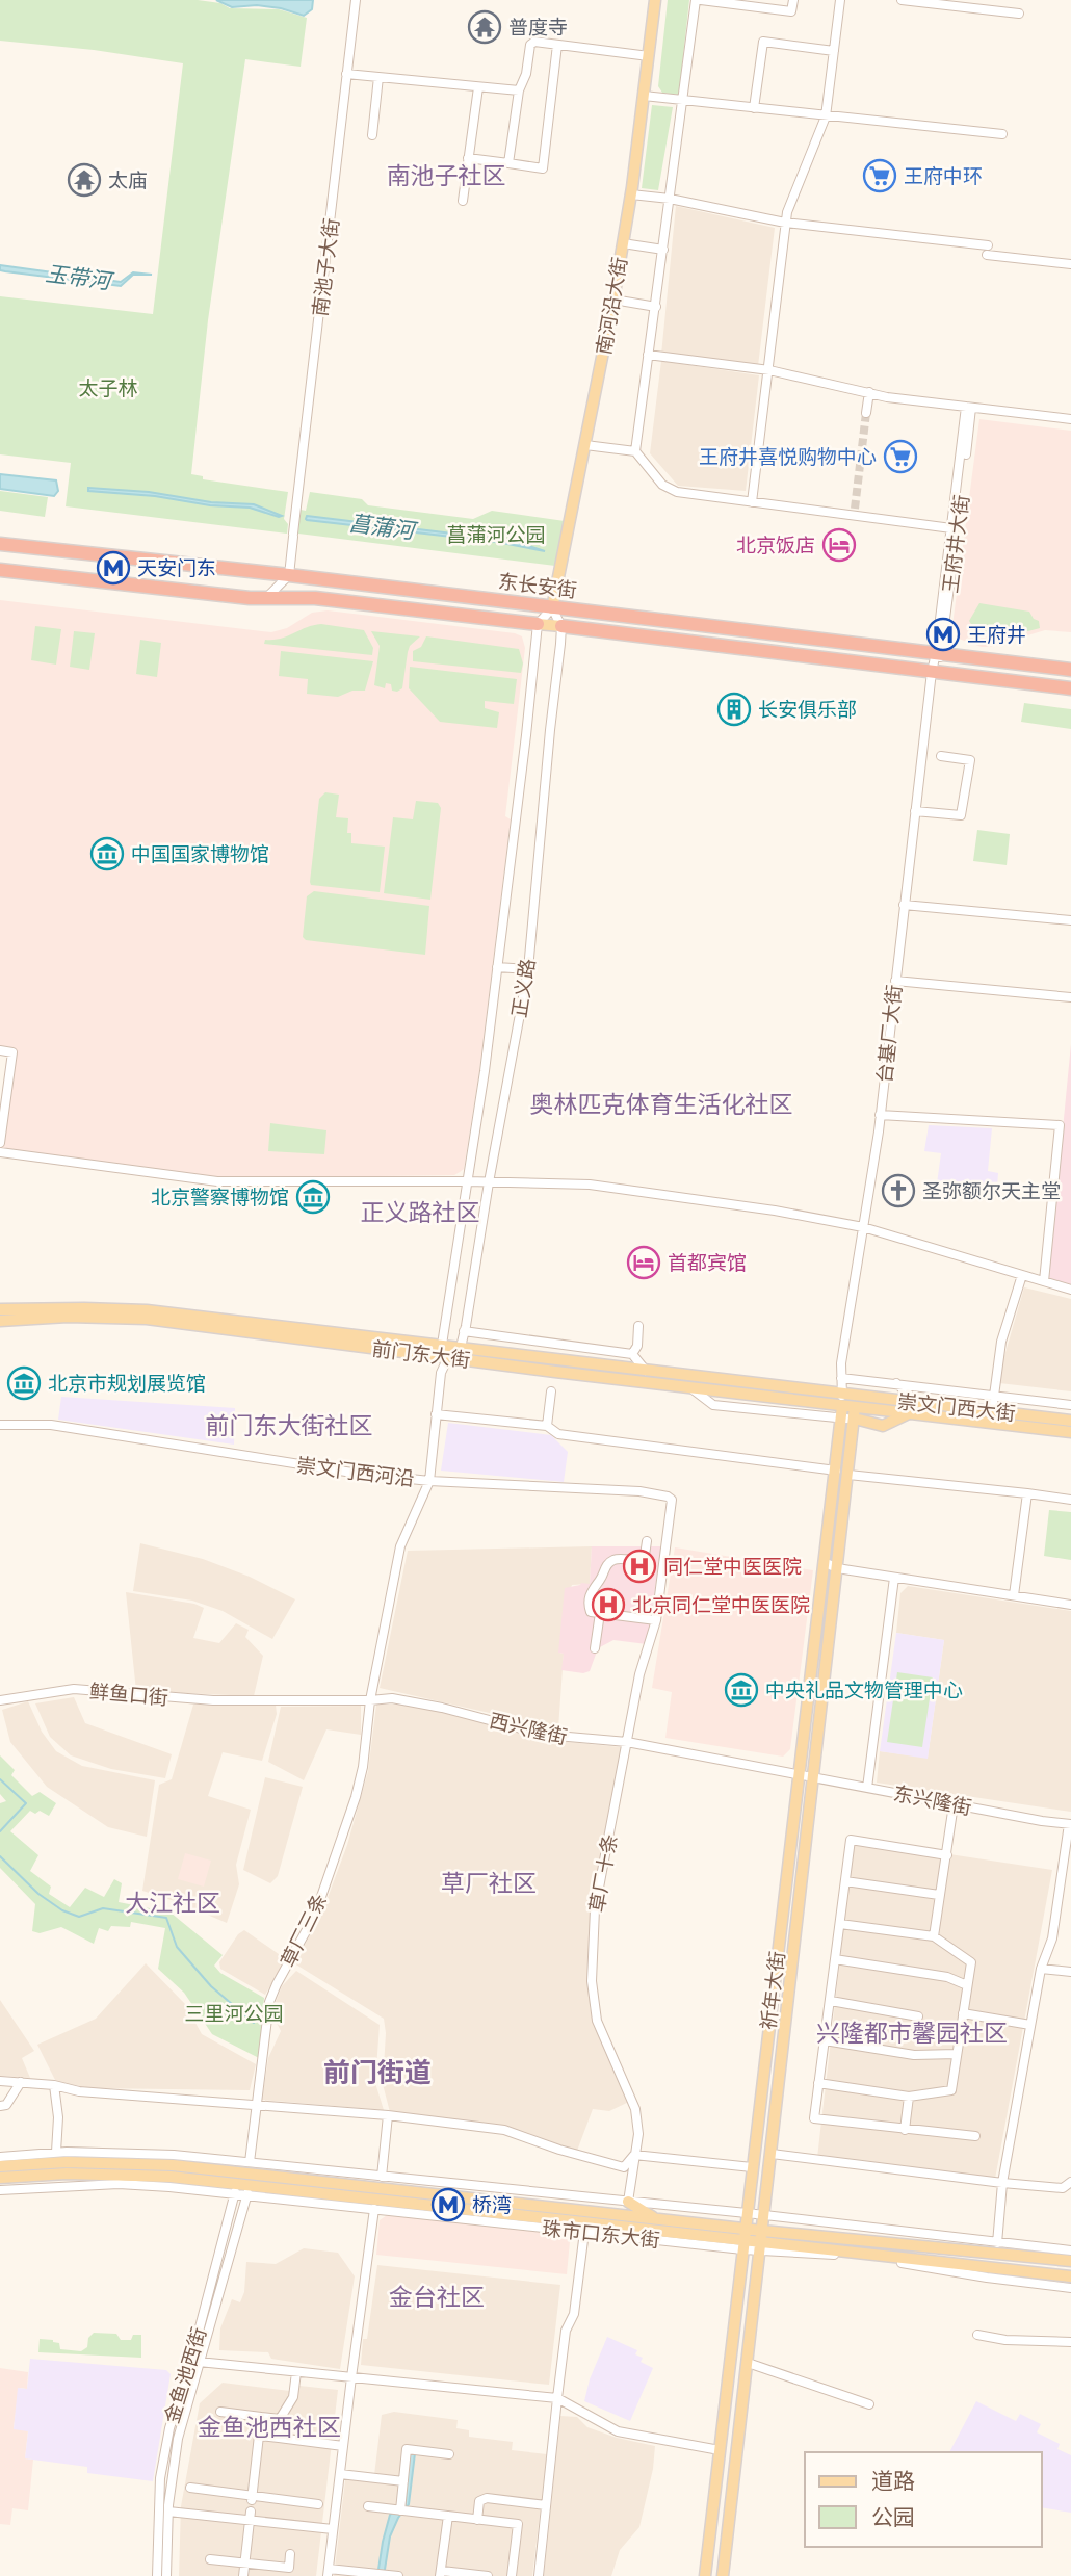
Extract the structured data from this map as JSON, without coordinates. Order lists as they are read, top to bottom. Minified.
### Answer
{"streets":{"highway":["东长安街"],"main road":["南河沿大街","前门东大街","崇文门西大街","祈年大街","珠市口东大街"],"street":["南池子大街","王府井大街","正义路","台基厂大街","崇文门西河沿","鲜鱼口街","西兴隆街","东兴隆街","草厂十条","草厂三条","金鱼池西街"]},"crossings":[["南池子大街","东长安街"],["南河沿大街","东长安街"],["王府井大街","东长安街"],["王府井大街","台基厂大街"],["东长安街","正义路"],["东长安街","台基厂大街"],["正义路","前门东大街"],["台基厂大街","前门东大街"],["台基厂大街","崇文门西大街"],["台基厂大街","祈年大街"],["前门东大街","崇文门西大街"],["前门东大街","草厂三条"],["前门东大街","祈年大街"],["崇文门西大街","祈年大街"],["崇文门西河沿","草厂十条"],["崇文门西河沿","草厂三条"],["鲜鱼口街","西兴隆街"],["西兴隆街","东兴隆街"],["西兴隆街","草厂十条"],["西兴隆街","草厂三条"],["西兴隆街","祈年大街"],["东兴隆街","祈年大街"],["草厂十条","珠市口东大街"],["草厂三条","珠市口东大街"],["祈年大街","珠市口东大街"],["珠市口东大街","金鱼池西街"]],"districts":["南池子社区","奥林匹克体育生活化社区","正义路社区","前门东大街社区","草厂社区","大江社区","兴隆都市馨园社区","前门街道","金台社区","金鱼池西社区"],"water":["玉带河","菖蒲河"],"parks":["太子林","菖蒲河公园","三里河公园"],"places":{"temple":["普度寺","太庙"],"supermarket":["王府中环","王府井喜悦购物中心"],"hotel":["北京饭店","首都宾馆"],"metro station":["天安门东","王府井","桥湾"],"building":["长安俱乐部"],"museum":["中国国家博物馆","北京警察博物馆","北京市规划展览馆","中央礼品文物管理中心"],"church":["圣弥额尔天主堂"],"hospital":["同仁堂中医医院","北京同仁堂中医医院"]},"legend":["道路","公园"]}
